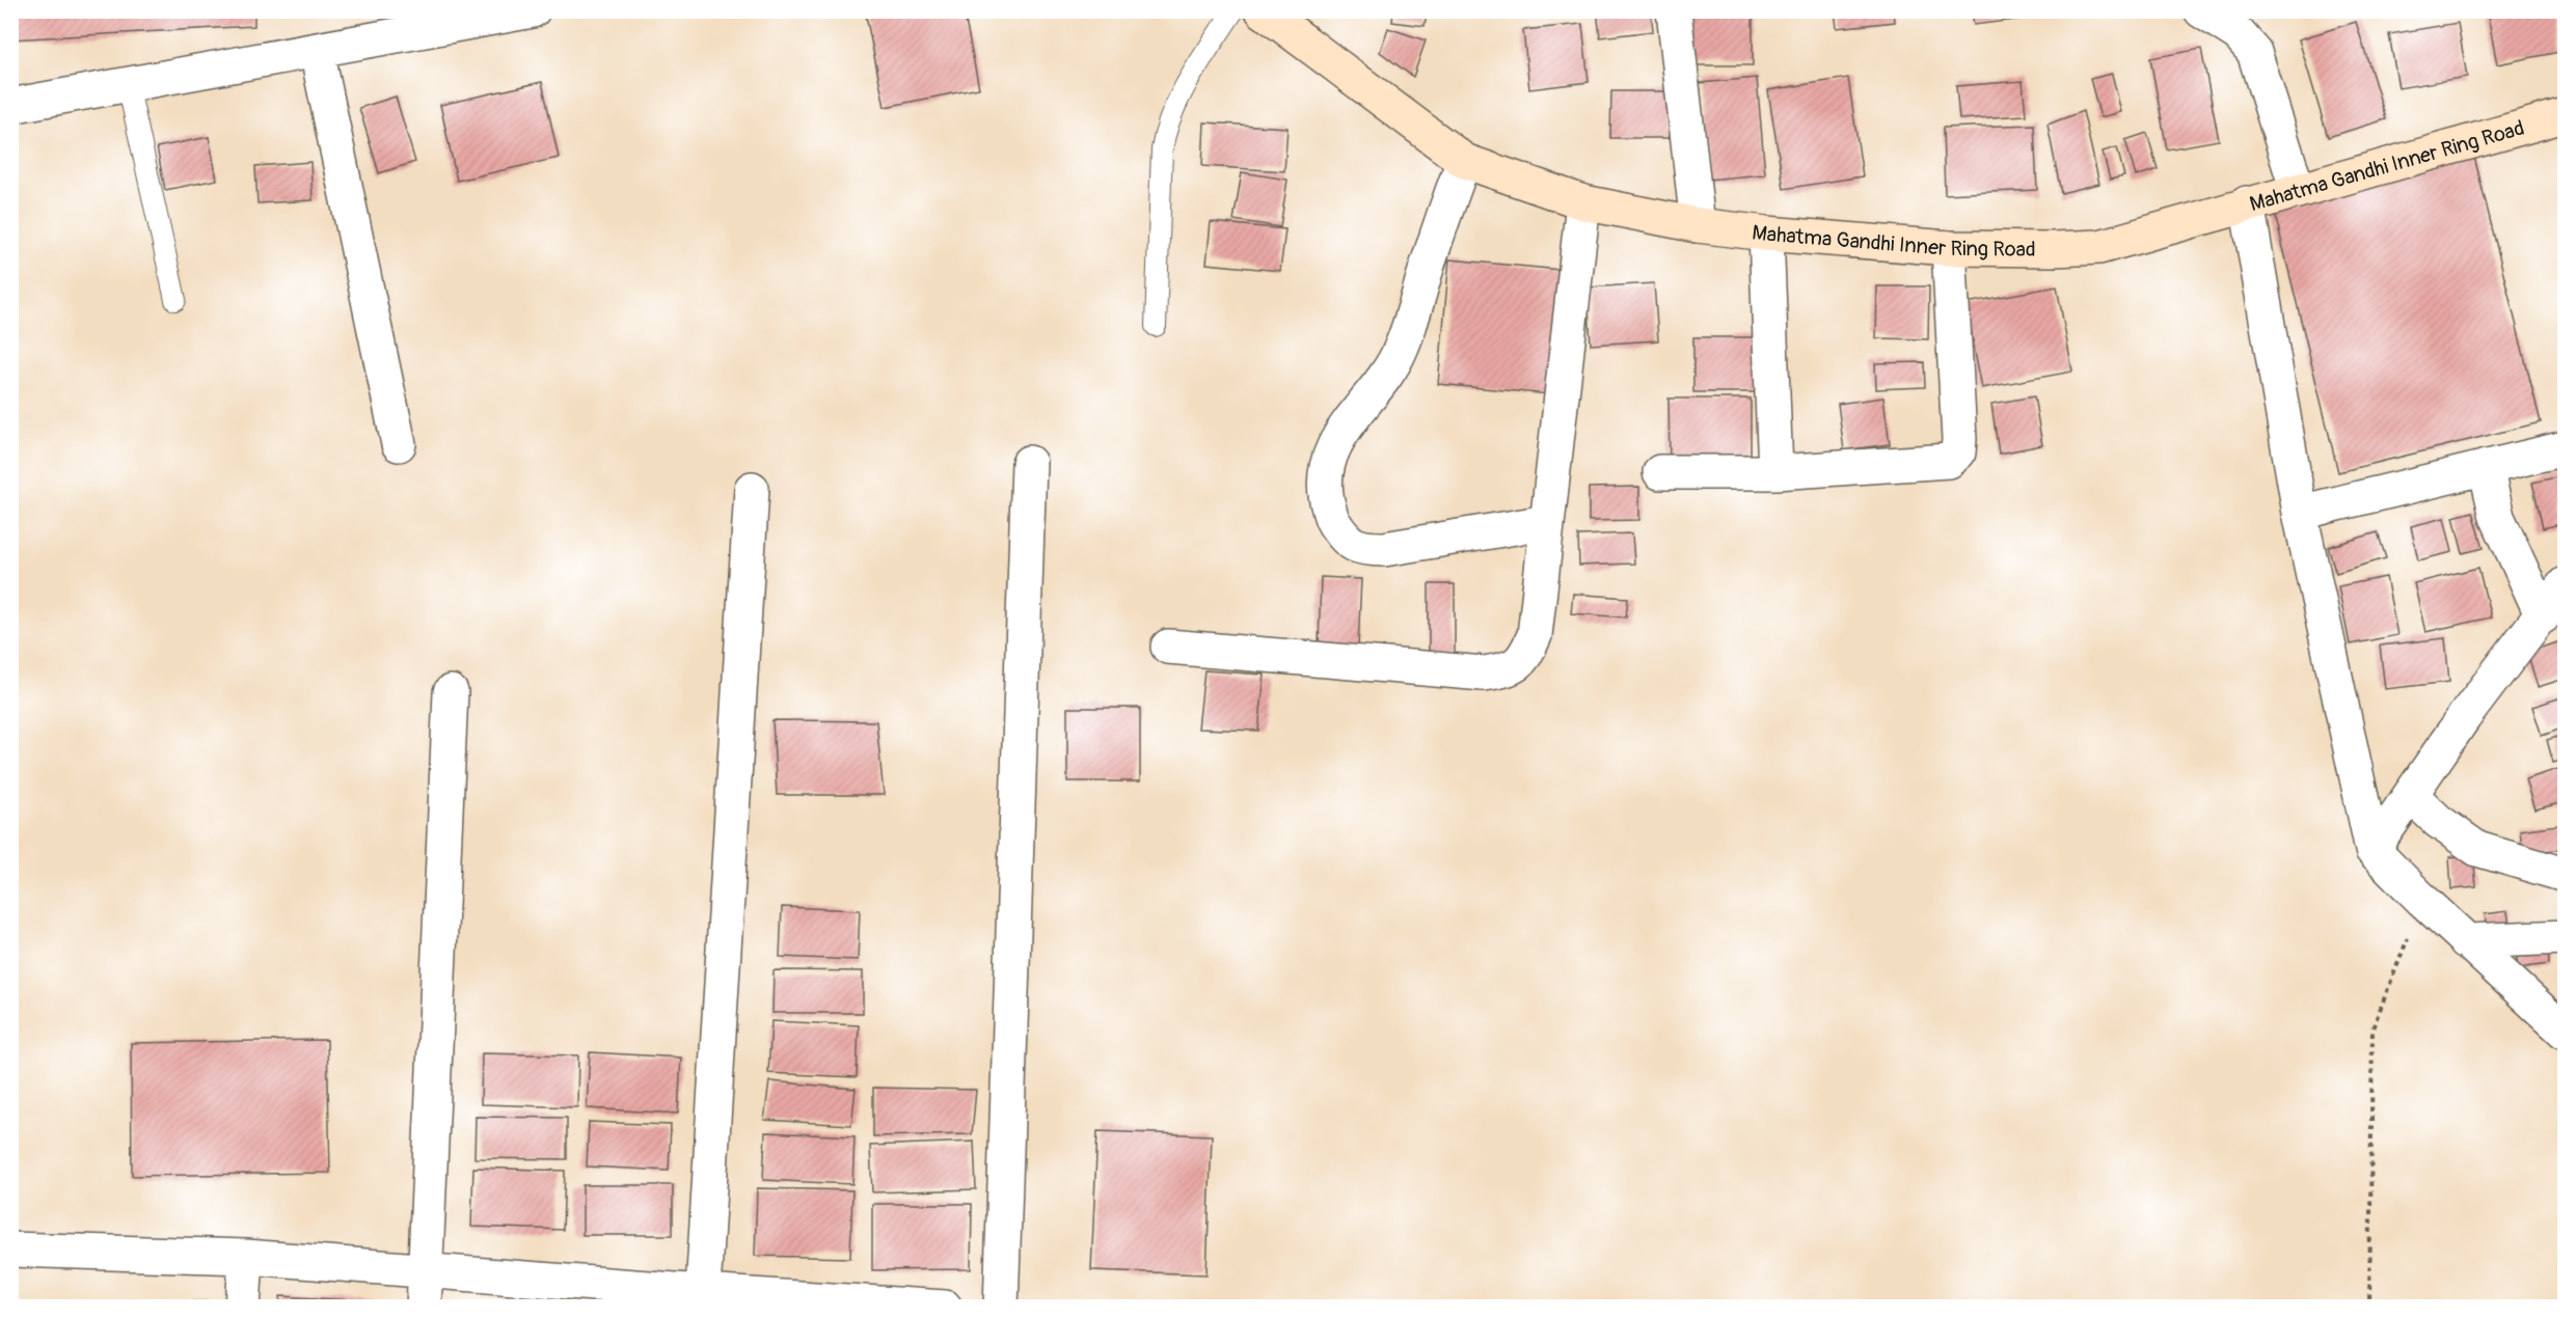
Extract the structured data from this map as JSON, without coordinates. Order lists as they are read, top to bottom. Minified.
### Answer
{"streets":{"main road":["Mahatma Gandhi Inner Ring Road"]}}
